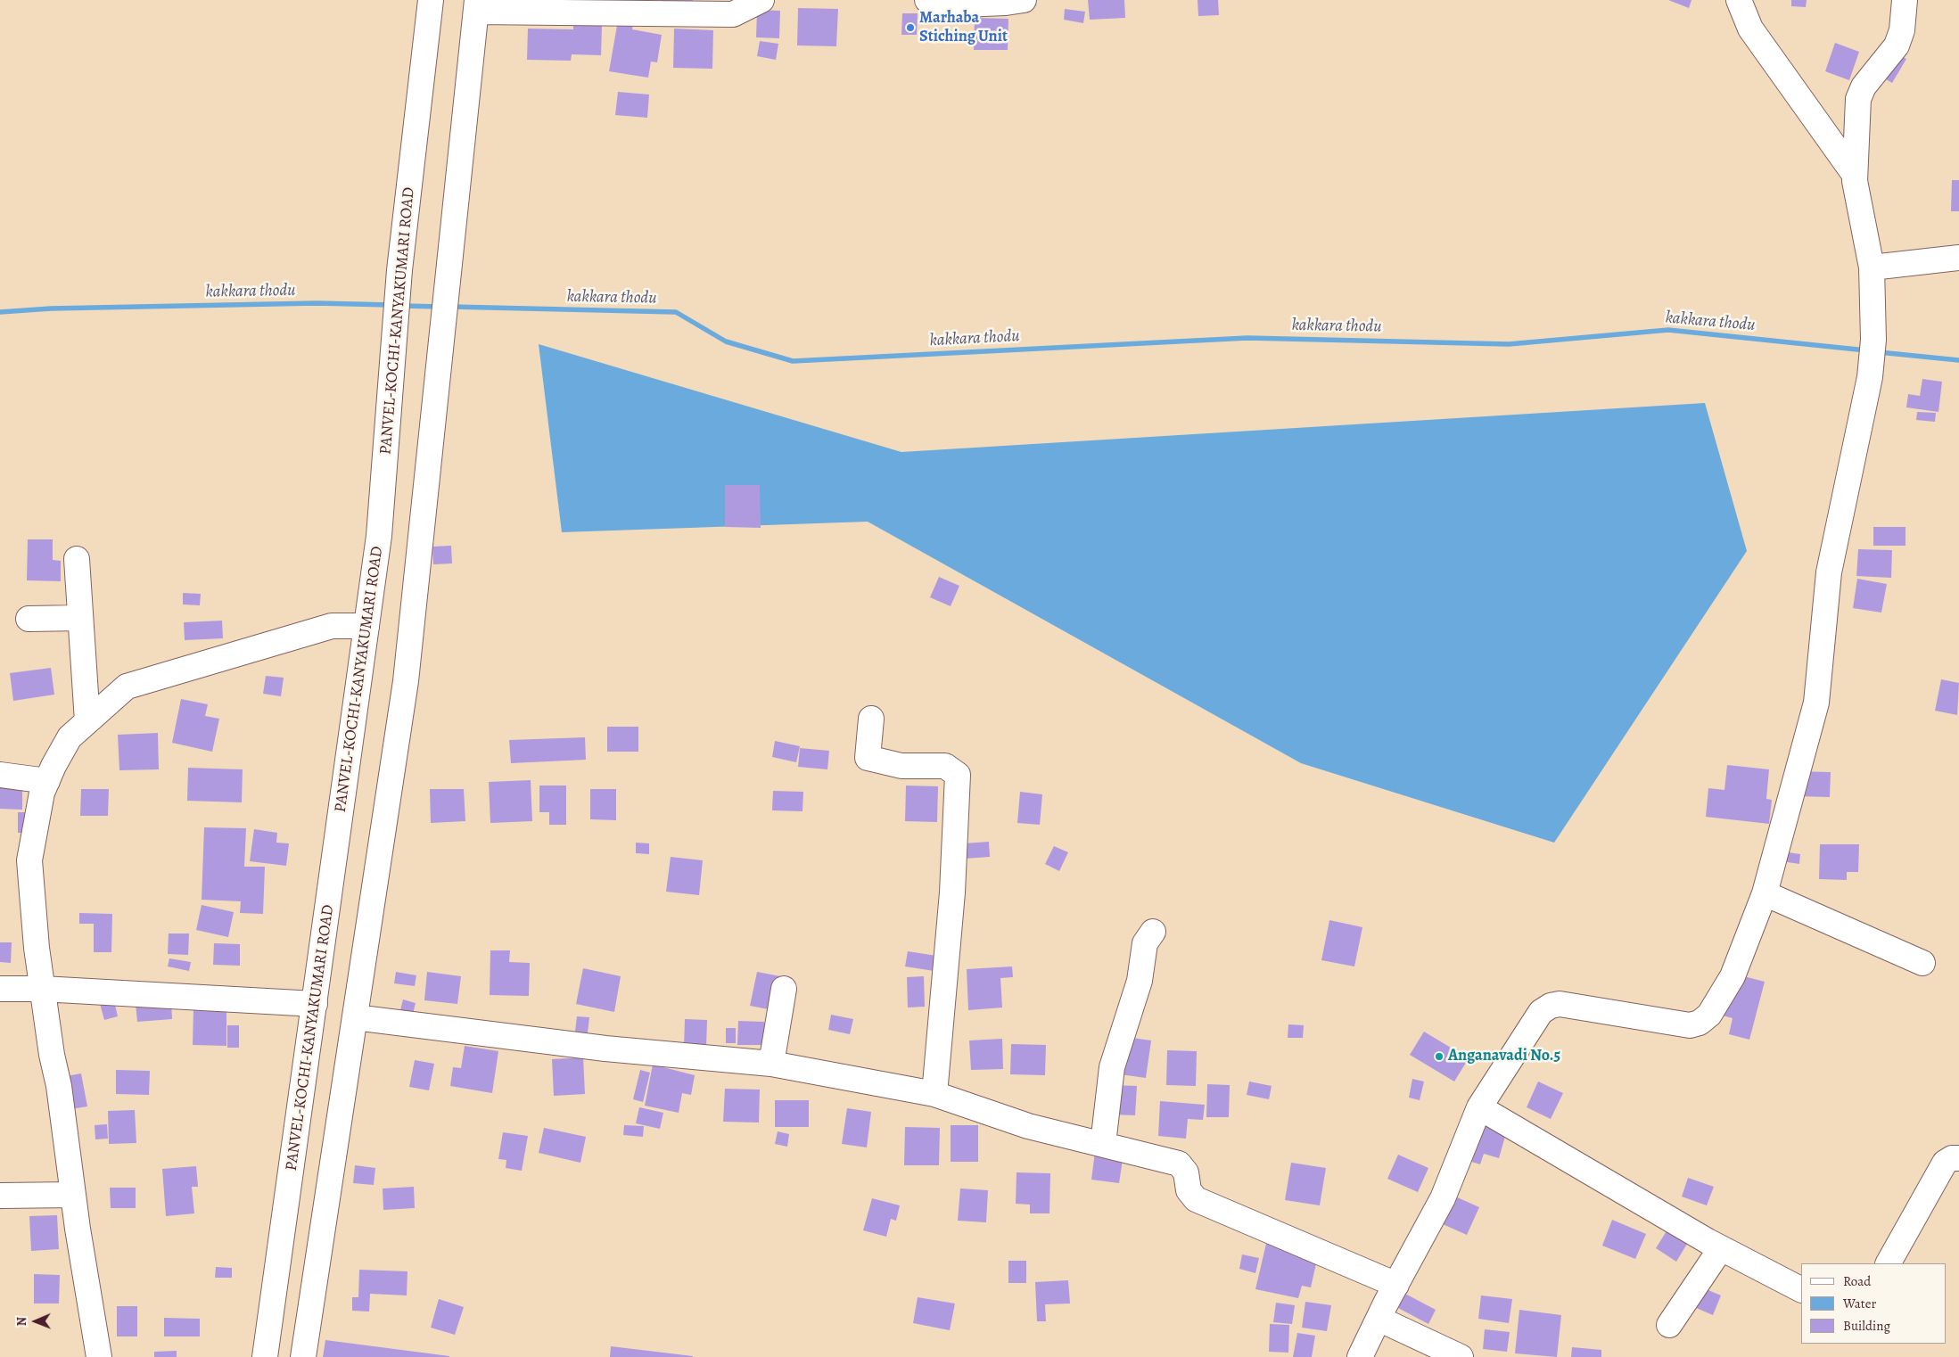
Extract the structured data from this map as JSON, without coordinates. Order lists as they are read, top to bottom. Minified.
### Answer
{"streets":{"main road":["PANVEL-KOCHI-KANYAKUMARI ROAD"]},"water":["kakkara thodu"],"places":["Marhaba Stiching Unit","Anganavadi No.5"],"legend":["Road","Water","Building"],"north":"left"}
